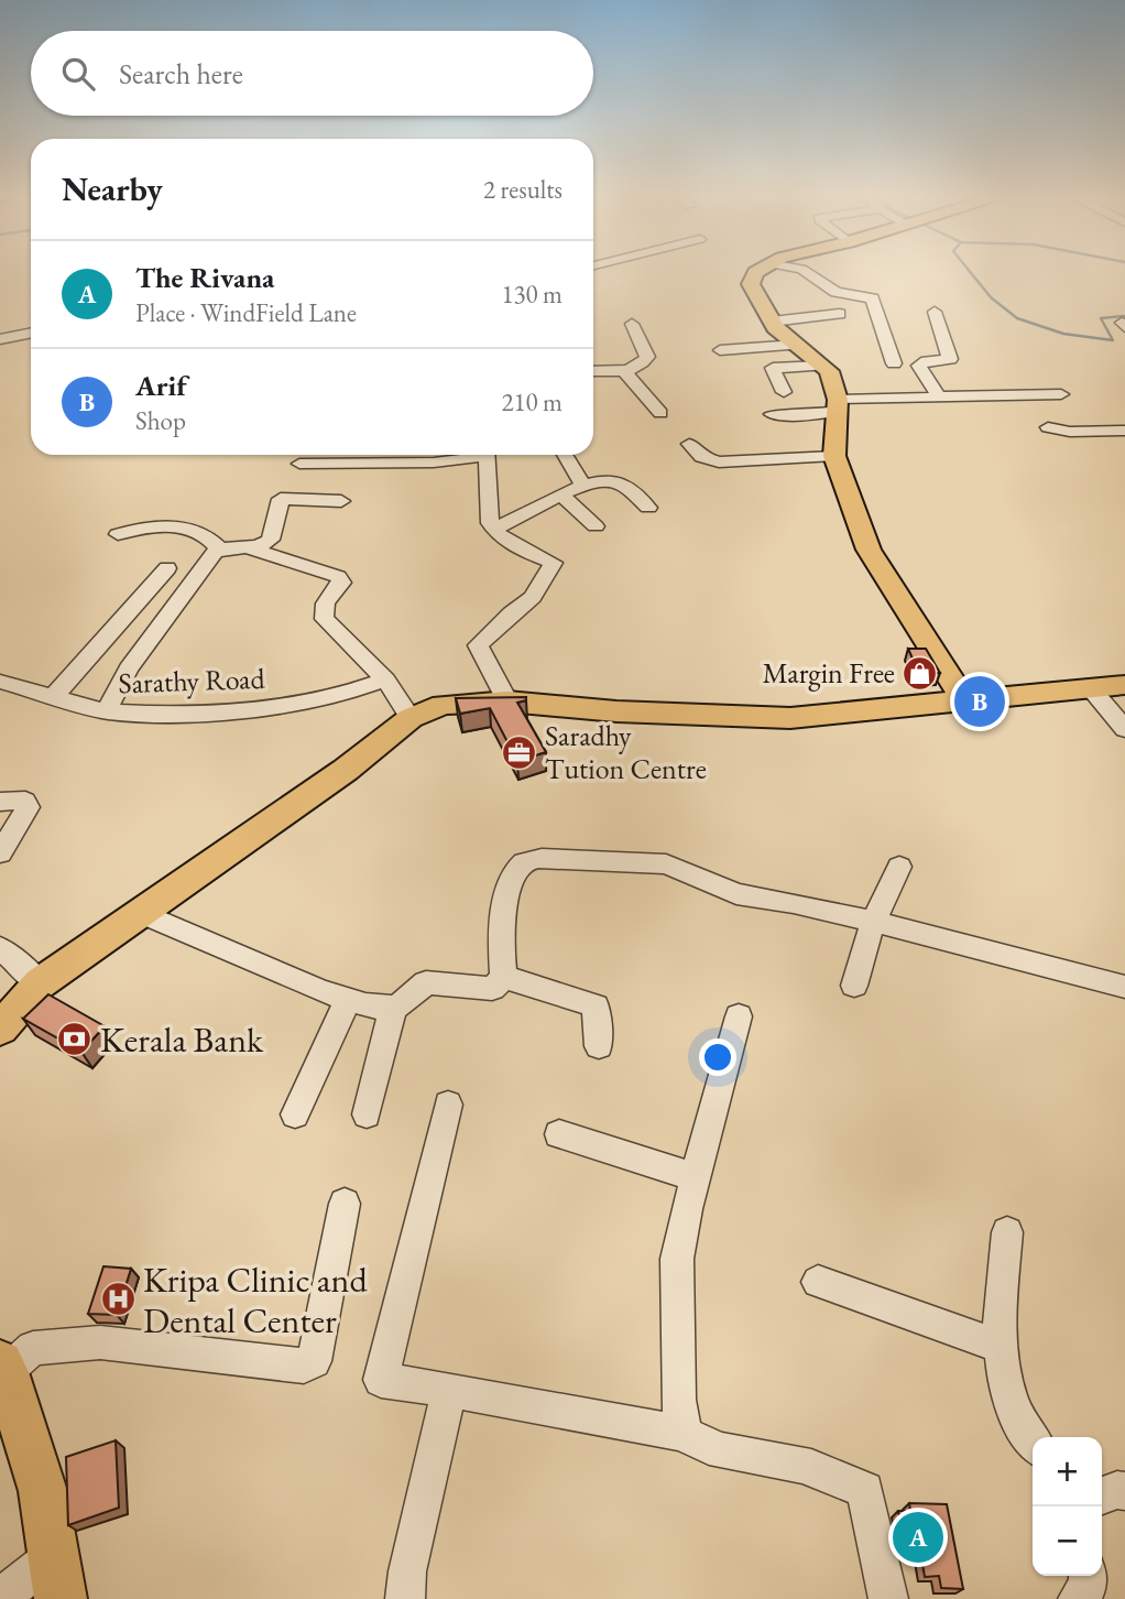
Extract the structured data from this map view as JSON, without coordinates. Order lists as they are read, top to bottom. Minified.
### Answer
{"streets":{"street":["Sarathy Road"]},"places":{"shop":["Margin Free"],"office":["Saradhy Tution Centre"],"bank":["Kerala Bank"],"hospital":["Kripa Clinic and Dental Center"]},"page":{"search":"Search here","heading":["Nearby","2 results"],"list":[{"mark":"A","name":"The Rivana","note":"Place · WindField Lane","value":"130 m"},{"mark":"B","name":"Arif","note":"Shop","value":"210 m"}],"pins":["B","A"],"map_buttons":["+","−"]}}
